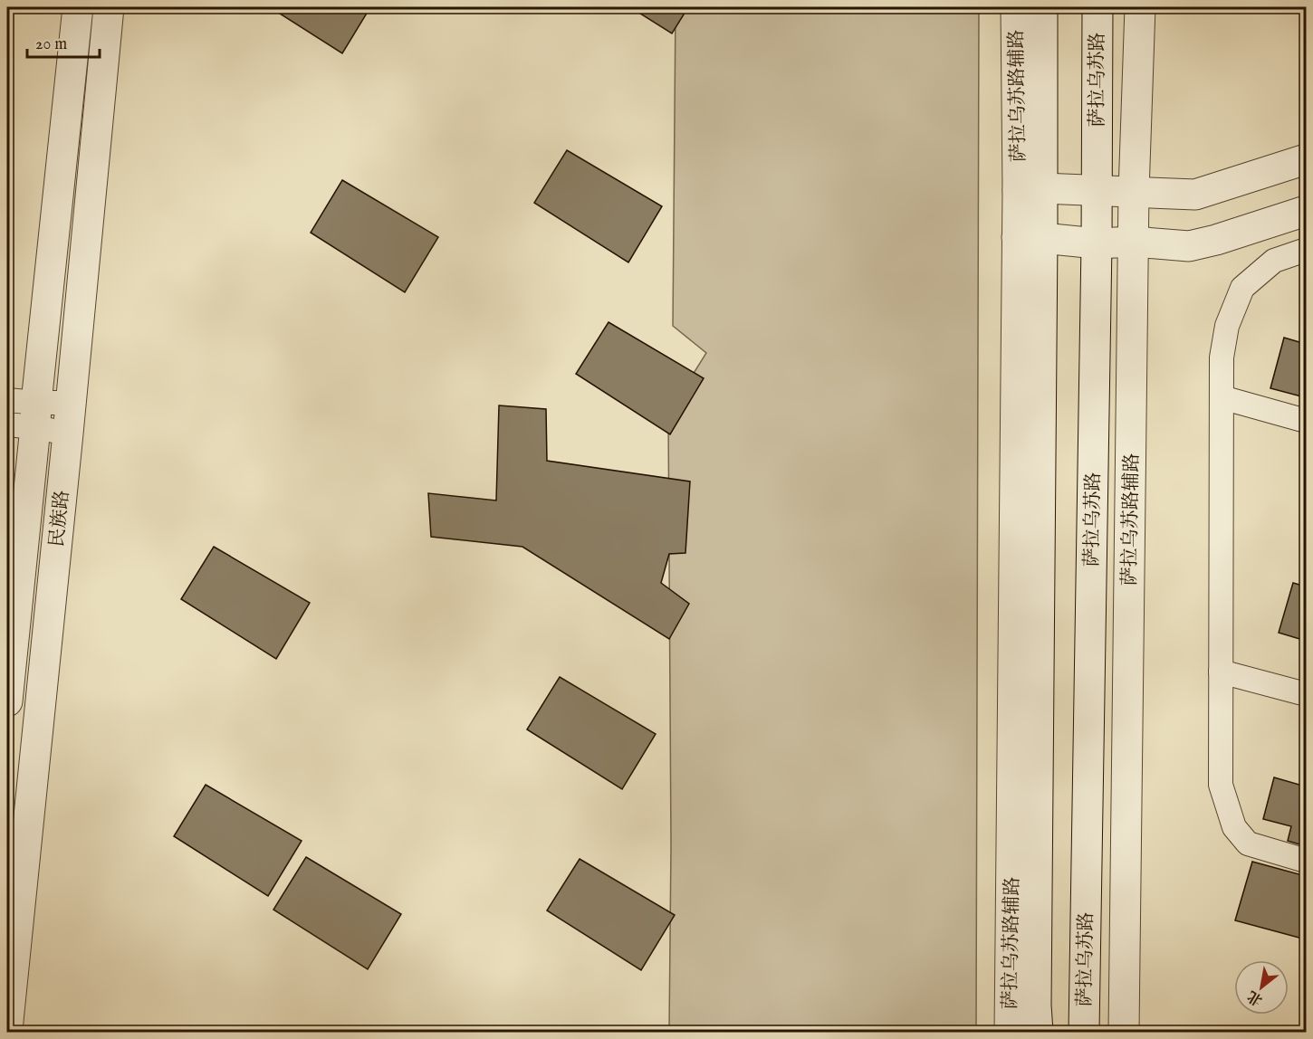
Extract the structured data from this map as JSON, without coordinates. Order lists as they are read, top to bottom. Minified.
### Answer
{"streets":{"street":["萨拉乌苏路","萨拉乌苏路辅路","民族路"]},"scale_bar":"20 m","north":"bottom left"}
